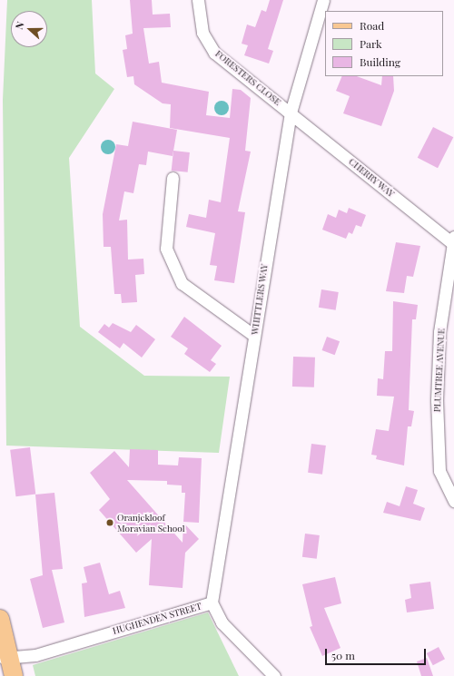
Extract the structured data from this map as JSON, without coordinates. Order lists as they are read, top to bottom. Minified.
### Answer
{"streets":{"street":["FORESTERS CLOSE","CHERRY WAY","WHITTLERS WAY","PLUMTREE AVENUE","HUGHENDEN STREET"]},"crossings":[["FORESTERS CLOSE","CHERRY WAY"],["FORESTERS CLOSE","WHITTLERS WAY"],["CHERRY WAY","WHITTLERS WAY"],["CHERRY WAY","PLUMTREE AVENUE"],["WHITTLERS WAY","HUGHENDEN STREET"]],"places":["Oranjekloof Moravian School"],"legend":["Road","Park","Building"],"scale_bar":"50 m","north":"left"}
